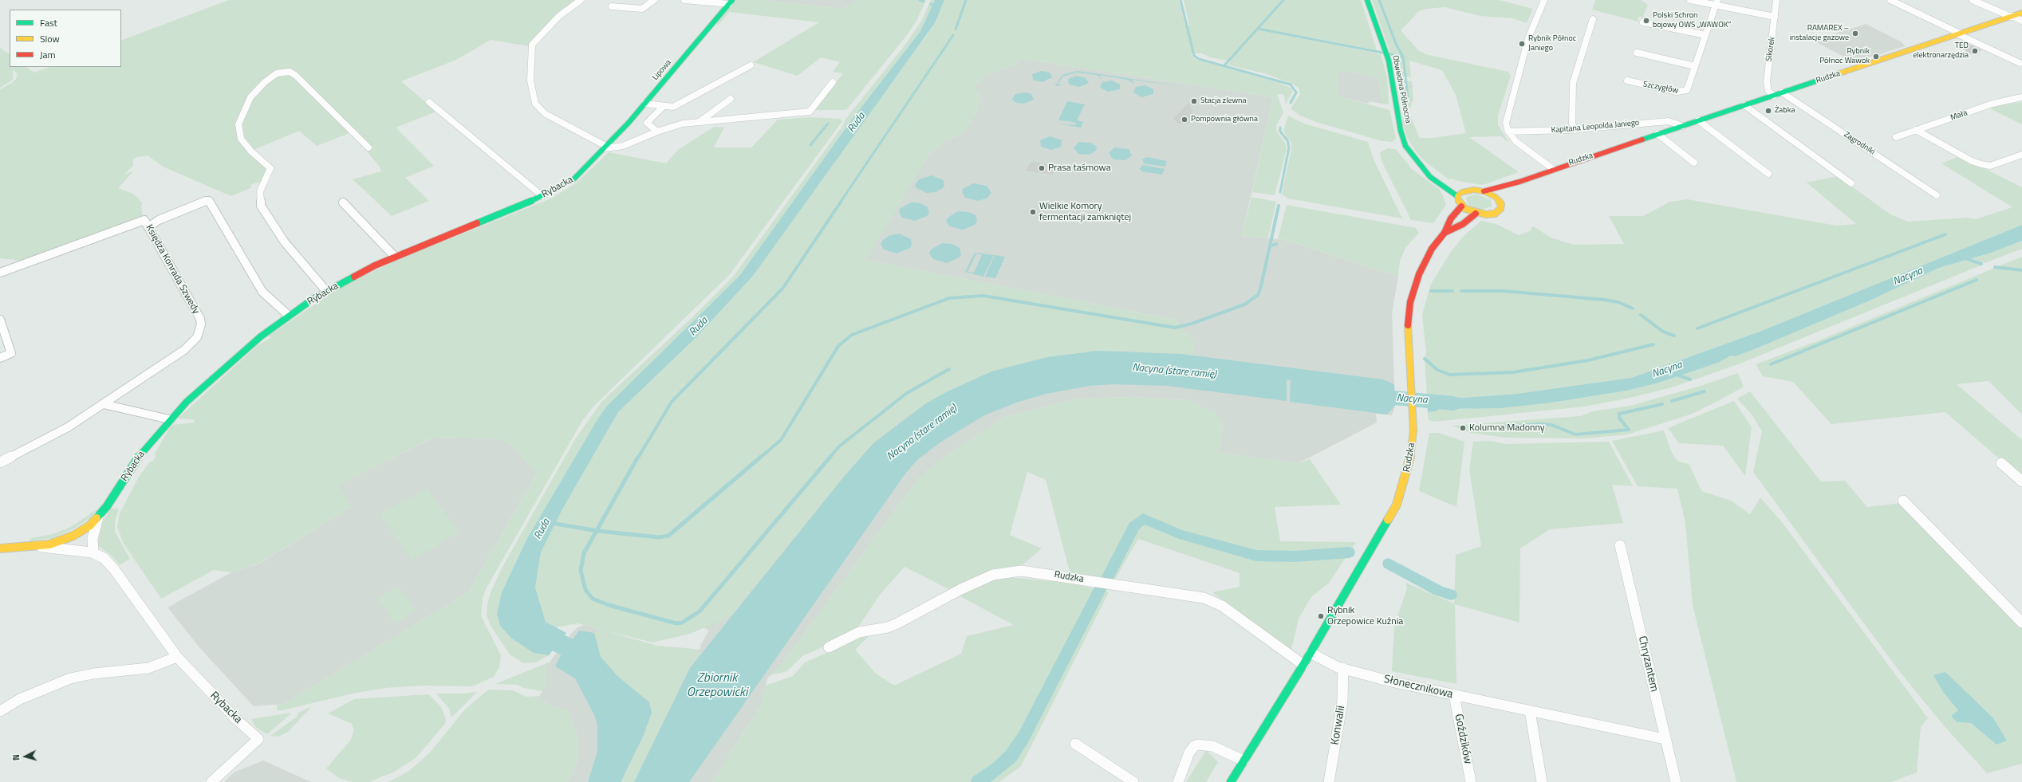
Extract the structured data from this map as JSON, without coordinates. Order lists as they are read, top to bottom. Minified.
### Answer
{"streets":{"main road":["Lipowa","Rudzka","Obwiednia Północna","Rybacka"],"street":["Sikorek","Szczygłów","Mała","Kapitana Leopolda Janiego","Zagrodniki","Księdza Konrada Szwedy","Chryzantem","Słonecznikowa","Konwalii","Goździków"]},"crossings":[["Sikorek","Rudzka"],["Lipowa","Rybacka"],["Rudzka","Kapitana Leopolda Janiego"],["Rudzka","Zagrodniki"],["Rudzka","Słonecznikowa"],["Chryzantem","Słonecznikowa"],["Słonecznikowa","Konwalii"],["Słonecznikowa","Goździków"]],"water":["Ruda","Nacyna","Nacyna (stare ramię)","Zbiornik Orzepowicki"],"places":["Polski Schron bojowy OWS „WAWOK”","RAMAREX – instalacje gazowe","Rybnik Północ Janiego","TED elektronarzędzia","Rybnik Północ Wawok","Stacja zlewna","Żabka","Pompownia główna","Prasa taśmowa","Wielkie Komory fermentacji zamkniętej","Kolumna Madonny","Rybnik Orzepowice Kuźnia"],"legend":["Fast","Slow","Jam"],"north":"left"}
